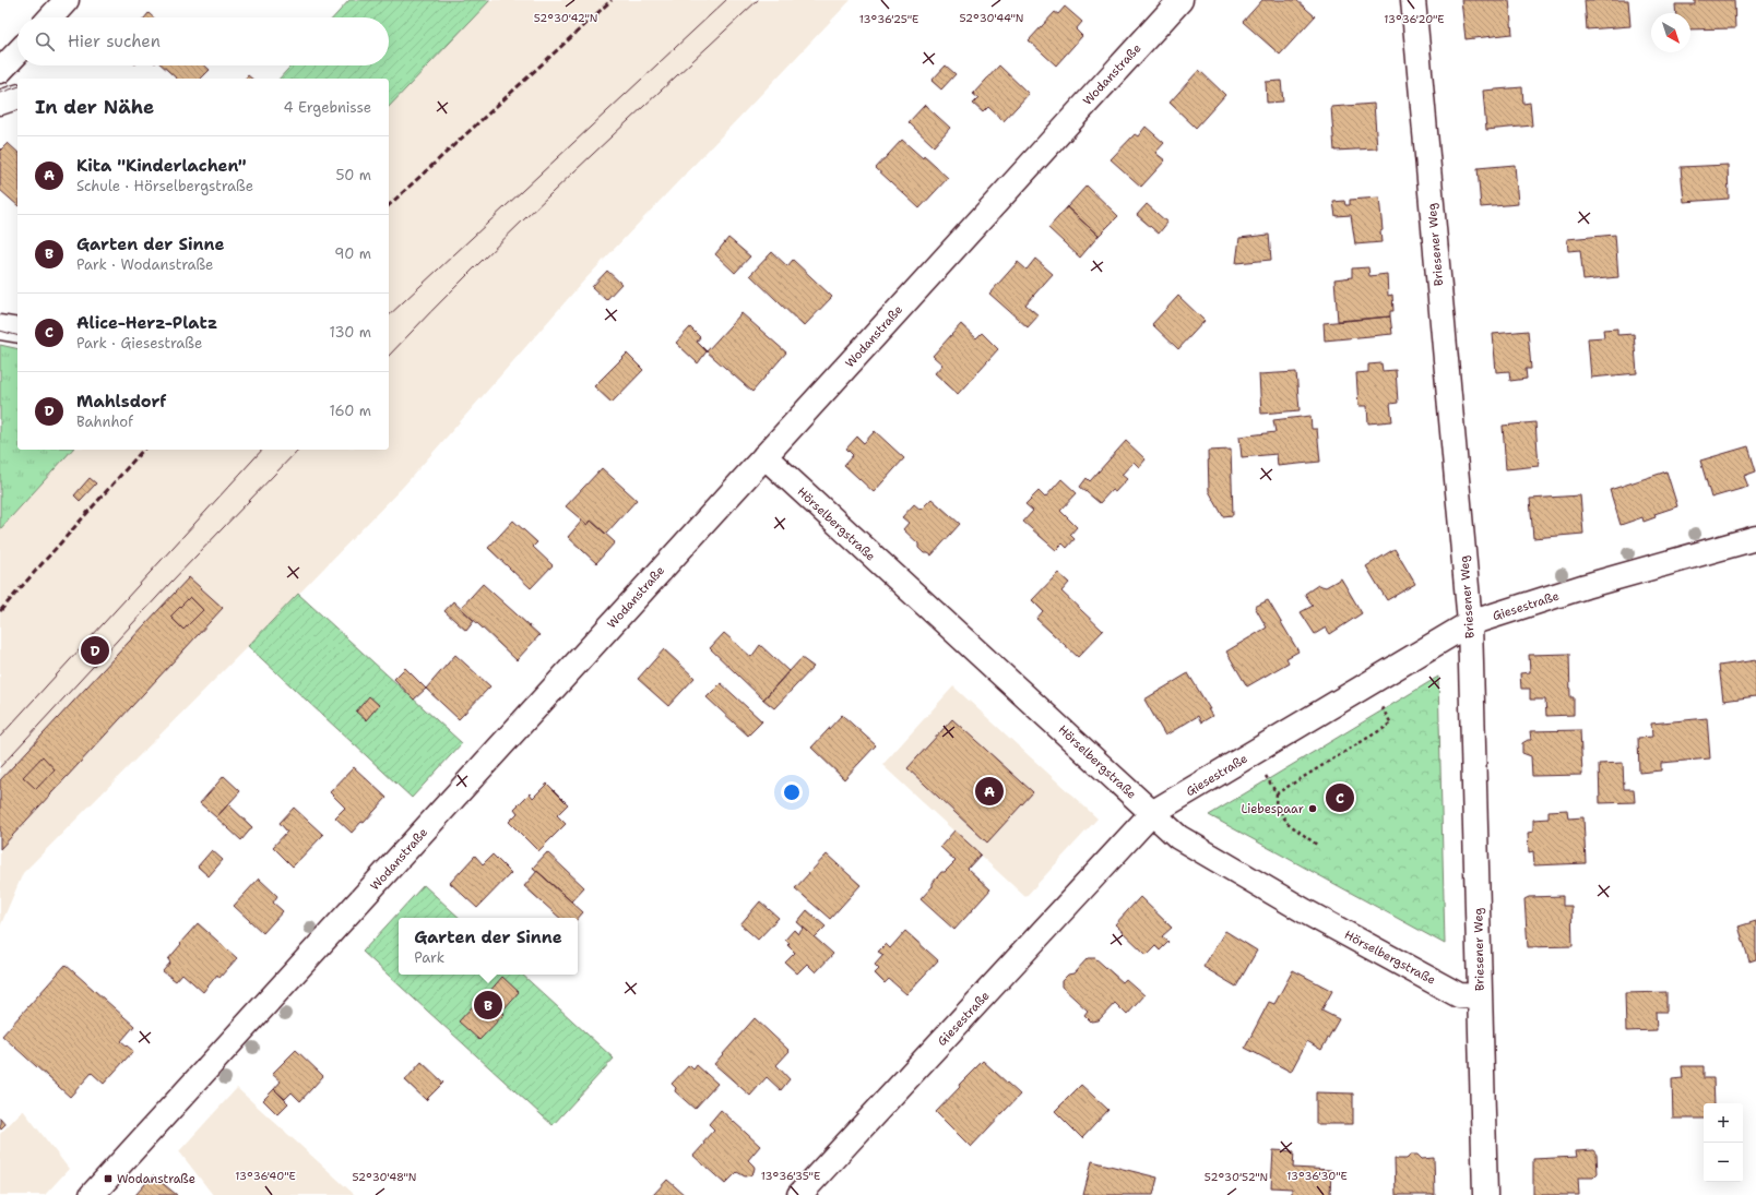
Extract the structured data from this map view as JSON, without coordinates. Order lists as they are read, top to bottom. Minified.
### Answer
{"streets":{"street":["Wodanstraße","Briesener Weg","Hörselbergstraße","Giesestraße"]},"crossings":[["Wodanstraße","Hörselbergstraße"],["Briesener Weg","Hörselbergstraße"],["Briesener Weg","Giesestraße"],["Hörselbergstraße","Giesestraße"]],"places":{"other":["Liebespaar"],"transit":["Wodanstraße"]},"north":"bottom right","page":{"search":"Hier suchen","heading":["In der Nähe","4 Ergebnisse"],"list":[{"mark":"A","name":"Kita \"Kinderlachen\"","note":"Schule · Hörselbergstraße","value":"50 m"},{"mark":"B","name":"Garten der Sinne","note":"Park · Wodanstraße","value":"90 m"},{"mark":"C","name":"Alice-Herz-Platz","note":"Park · Giesestraße","value":"130 m"},{"mark":"D","name":"Mahlsdorf","note":"Bahnhof","value":"160 m"}],"pins":["D","A","C","B"],"popup":["Garten der Sinne","Park"],"map_buttons":["+","−"]},"coordinates":["52°30'42\"N","52°30'44\"N","13°36'25\"E","13°36'20\"E","13°36'40\"E","13°36'35\"E","13°36'30\"E","52°30'48\"N","52°30'52\"N"]}
